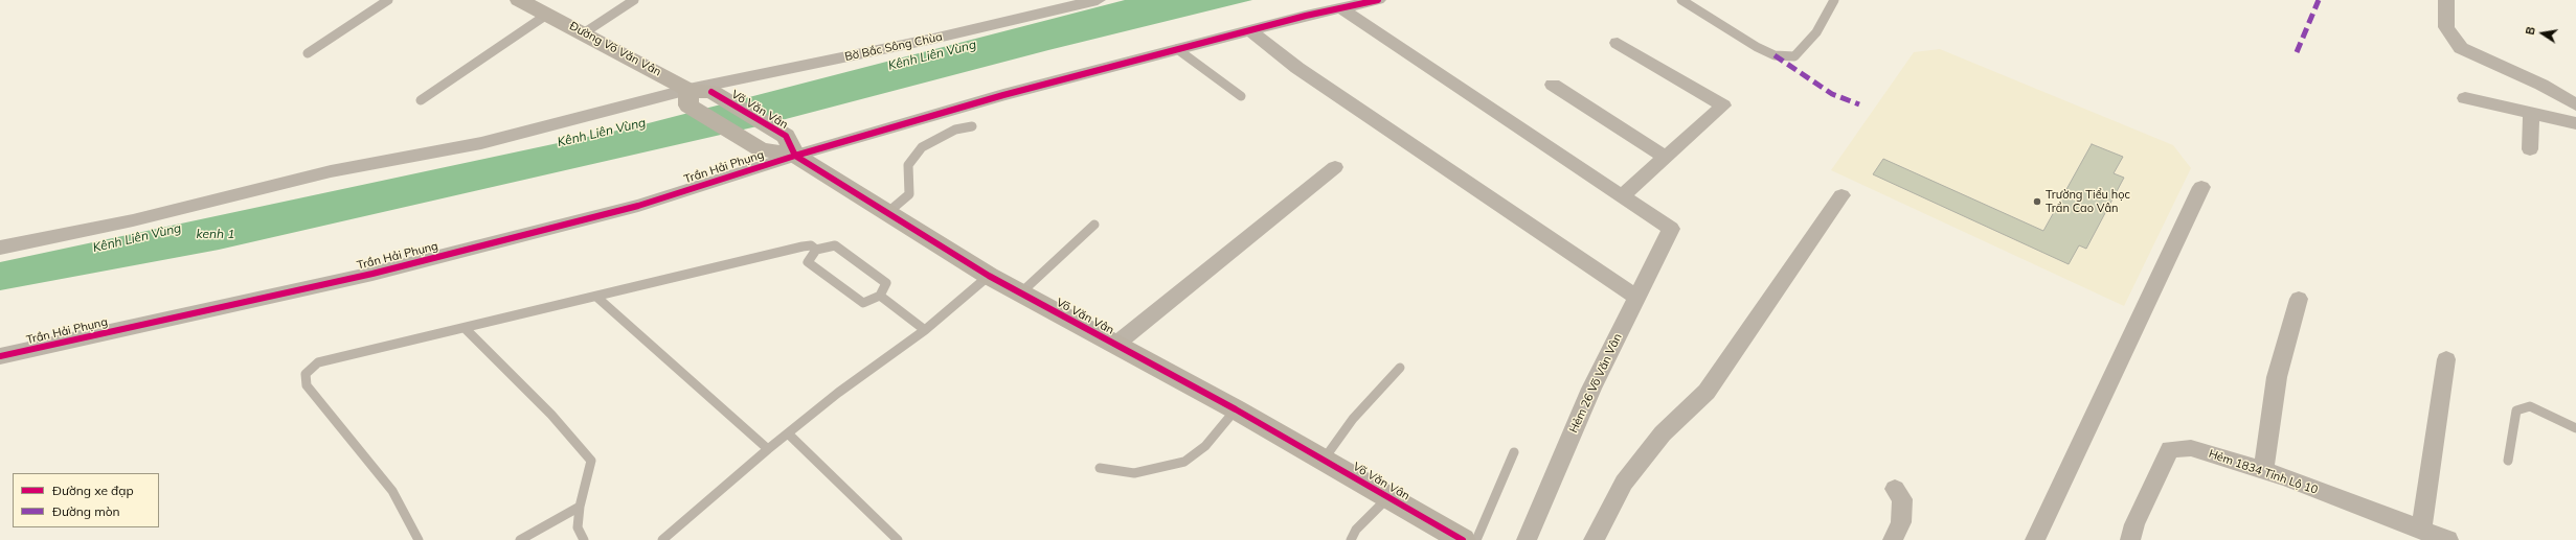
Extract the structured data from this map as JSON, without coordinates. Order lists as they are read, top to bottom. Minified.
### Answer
{"streets":{"street":["Bờ Bắc Sông Chùa","Đường Võ Văn Vân","Võ Văn Vân","Trần Hải Phụng","Hẻm 26 Võ Văn Vân","Hẻm 1834 Tỉnh Lộ 10"]},"crossings":[["Bờ Bắc Sông Chùa","Đường Võ Văn Vân"],["Đường Võ Văn Vân","Võ Văn Vân"],["Võ Văn Vân","Trần Hải Phụng"]],"water":["Kênh Liên Vùng","kenh 1"],"places":["Trường Tiểu học Trần Cao Vân"],"legend":["Đường xe đạp","Đường mòn"],"north":"left"}
